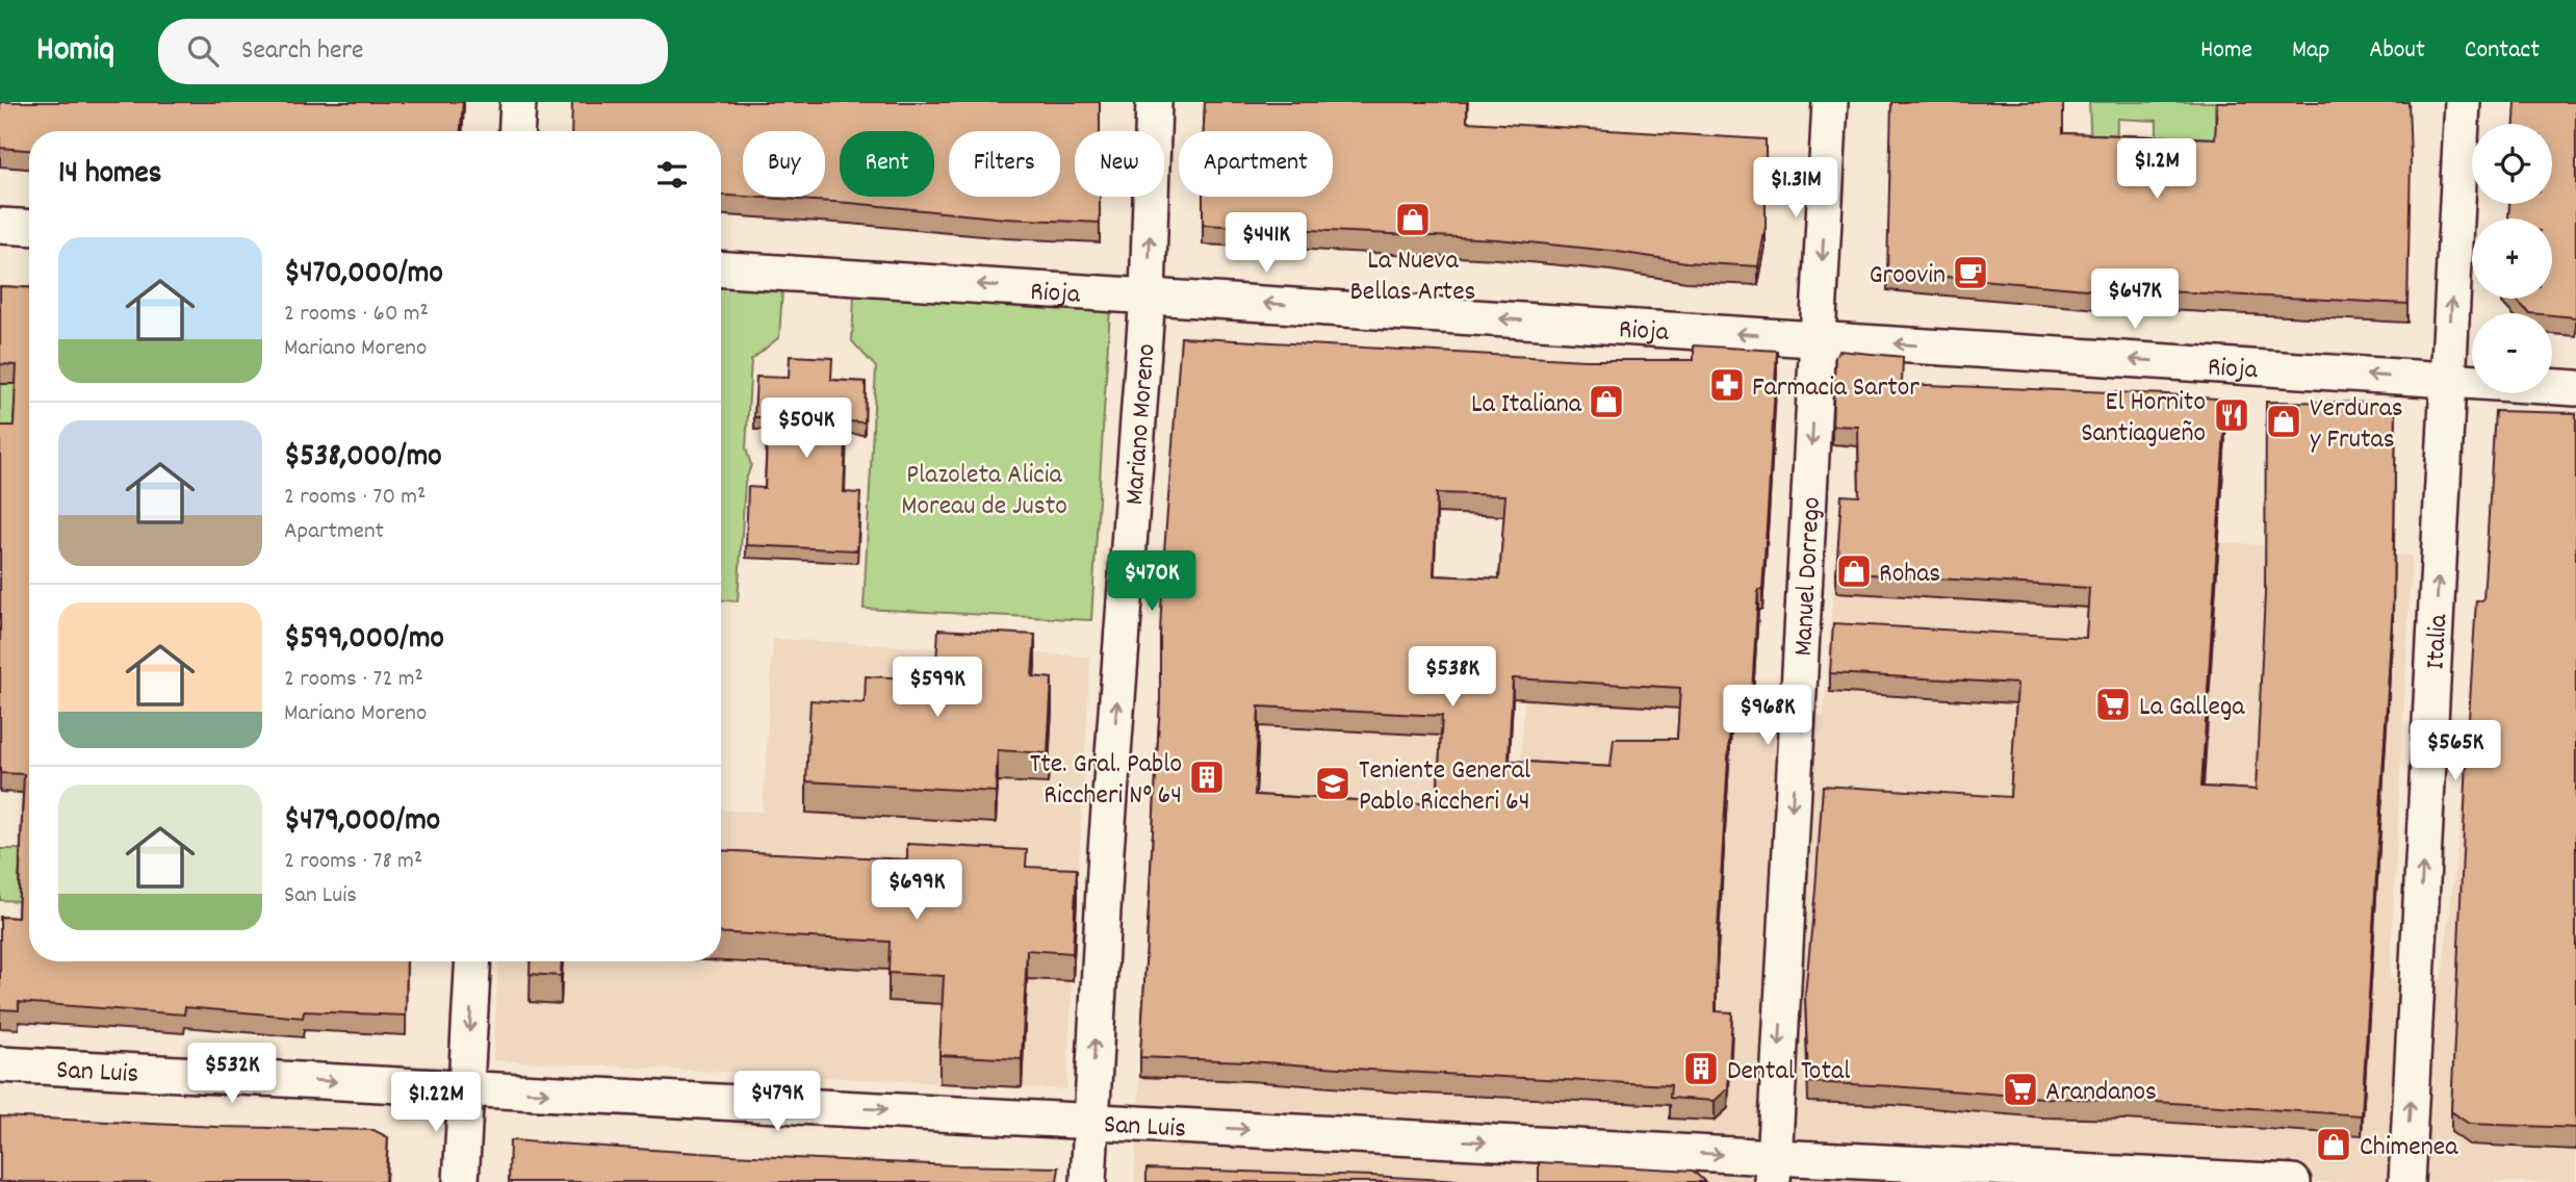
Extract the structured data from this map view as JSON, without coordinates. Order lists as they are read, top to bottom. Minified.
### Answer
{"streets":{"street":["Rioja","Mariano Moreno","Manuel Dorrego","Italia","San Luis"]},"crossings":[["Rioja","Mariano Moreno"],["Rioja","Manuel Dorrego"],["Rioja","Italia"],["Mariano Moreno","San Luis"],["Manuel Dorrego","San Luis"]],"one_way":["Rioja","Mariano Moreno","Manuel Dorrego","Italia","San Luis"],"parks":["Plazoleta Alicia Moreau de Justo"],"places":{"shop":["La Nueva Bellas Artes","La Italiana","Verduras y Frutas","Rohas","Chimenea"],"cafe":["Groovin"],"pharmacy":["Farmacia Sartor"],"restaurant":["El Hornito Santiagueño"],"supermarket":["La Gallega","Arandanos"],"building":["Tte. Gral. Pablo Riccheri N° 64","Dental Total"],"school or university":["Teniente General Pablo Riccheri 64"]},"page":{"header":"Homiq","search":"Search here","nav":["Home","Map","About","Contact"],"map_buttons":["+","−"],"chip":["Buy","Rent","Filters","New","Apartment"],"heading":"14 homes","price":["$1.2M","$1.31M","$441K","$647K","$504K","$470K","$538K","$599K","$968K","$565K","$699K","$532K","$479K","$1.22M"],"list":[{"name":"$470,000/mo","note":"2 rooms · 60 m² · Mariano Moreno"},{"name":"$538,000/mo","note":"2 rooms · 70 m² · Apartment"},{"name":"$599,000/mo","note":"2 rooms · 72 m² · Mariano Moreno"},{"name":"$479,000/mo","note":"2 rooms · 78 m² · San Luis"}]}}
